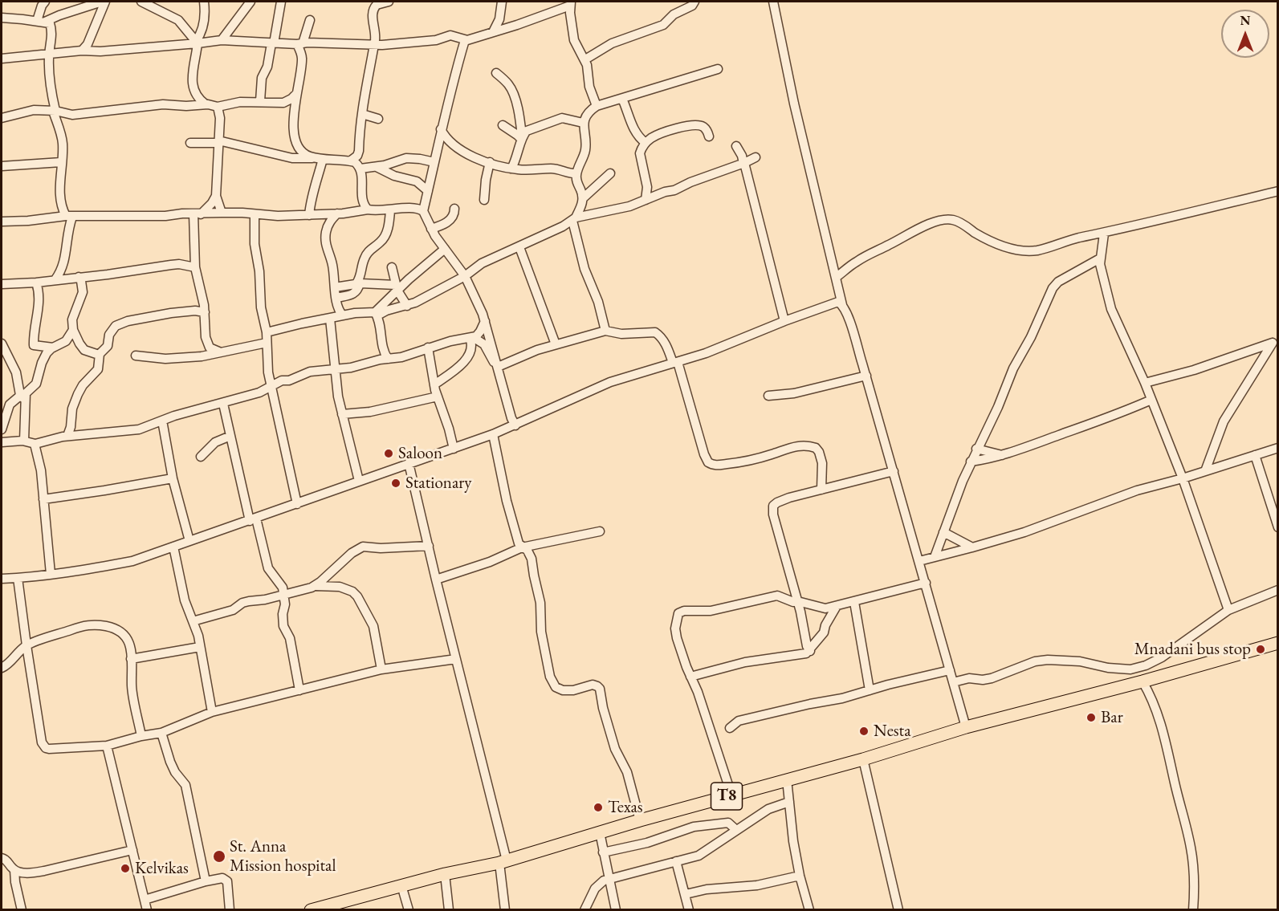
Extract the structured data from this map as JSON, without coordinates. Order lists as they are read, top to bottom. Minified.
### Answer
{"streets":{"highway":["T8"]},"places":["Saloon","Stationary","Mnadani bus stop","Bar","Nesta","Texas","St. Anna Mission hospital","Kelvikas"],"north":"top"}
